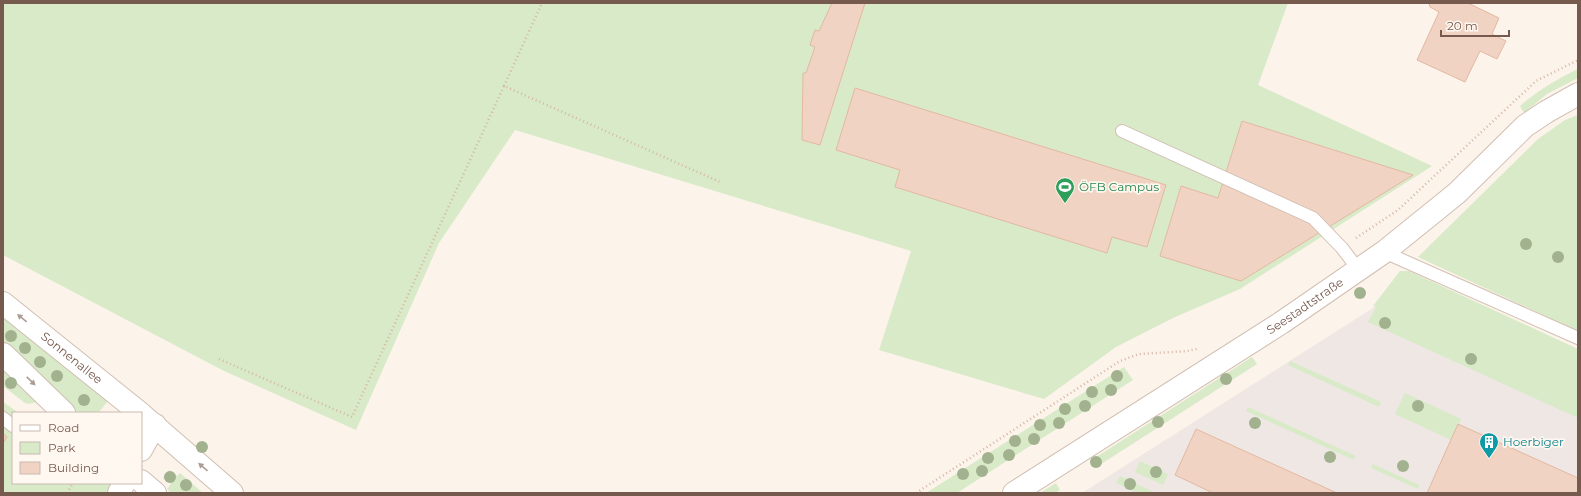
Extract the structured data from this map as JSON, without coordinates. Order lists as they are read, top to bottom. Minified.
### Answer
{"streets":{"street":["Seestadtstraße","Sonnenallee"]},"places":{"sports":["ÖFB Campus"],"building":["Hoerbiger"]},"legend":["Road","Park","Building"],"scale_bar":"20 m"}
